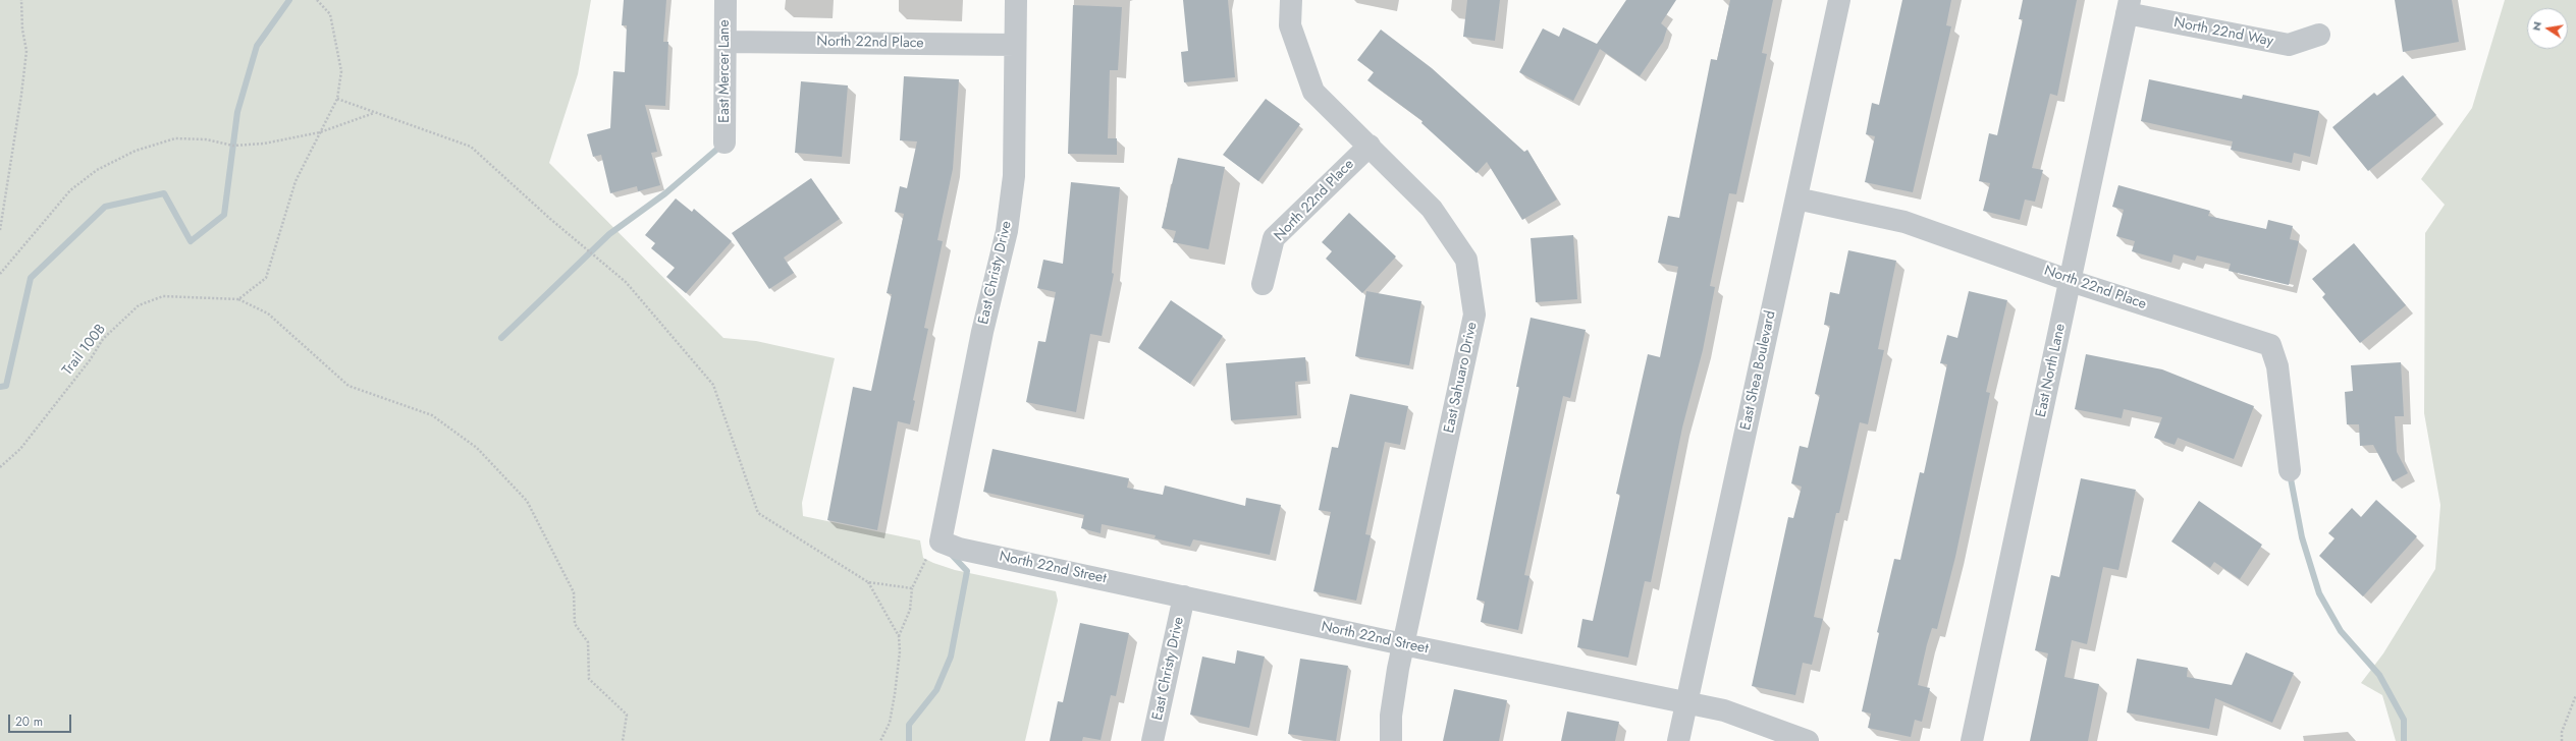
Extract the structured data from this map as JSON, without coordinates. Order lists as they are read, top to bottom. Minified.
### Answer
{"streets":{"street":["North 22nd Way","North 22nd Place","East Mercer Lane","East Christy Drive","East Shea Boulevard","East North Lane","East Sahuaro Drive","North 22nd Street"],"path":["Trail 100B"]},"crossings":[["North 22nd Way","East North Lane"],["North 22nd Place","East Mercer Lane"],["North 22nd Place","East Christy Drive"],["North 22nd Place","East Shea Boulevard"],["North 22nd Place","East North Lane"],["North 22nd Place","East Sahuaro Drive"],["East Christy Drive","North 22nd Street"],["East Shea Boulevard","North 22nd Street"],["East Sahuaro Drive","North 22nd Street"]],"scale_bar":"20 m","north":"left"}
